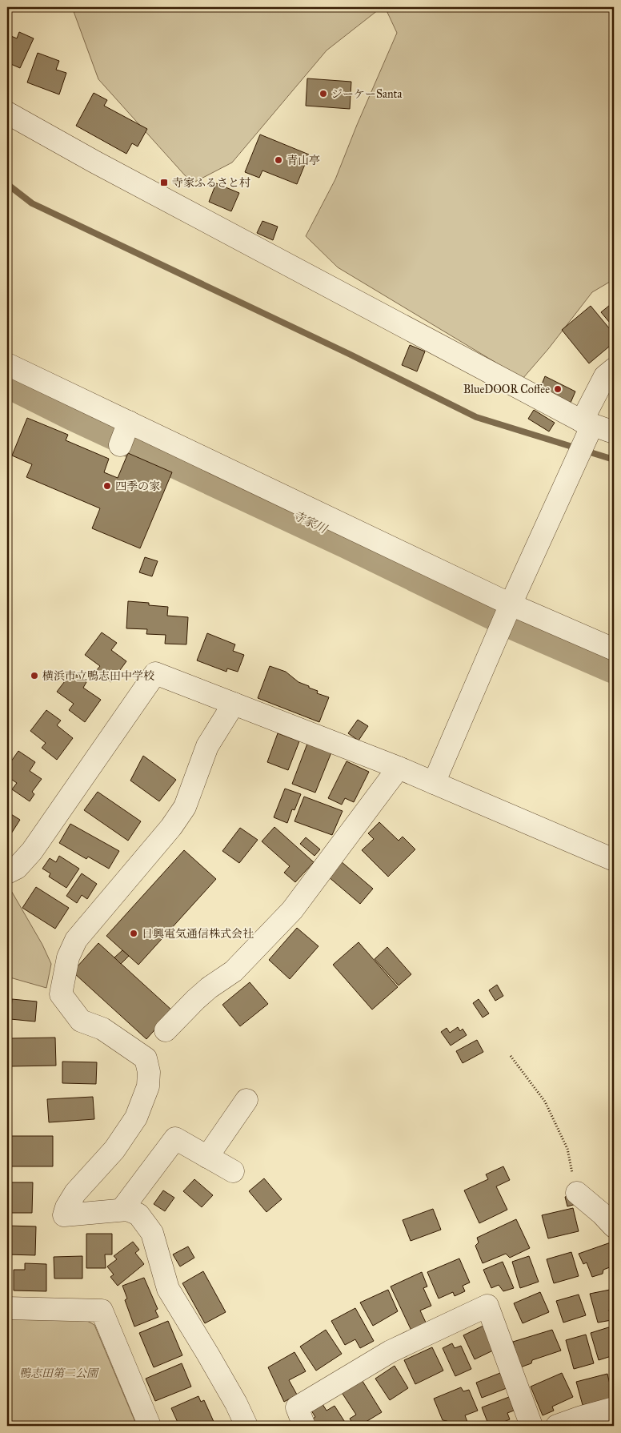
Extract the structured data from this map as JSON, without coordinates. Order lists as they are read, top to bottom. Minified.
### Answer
{"water":["寺家川"],"parks":["鴨志田第二公園"],"places":{"other":["ジーケーSanta","青山亭","BlueDOOR Coffee","四季の家","横浜市立鴨志田中学校","日興電気通信株式会社"],"transit":["寺家ふるさと村"]}}
